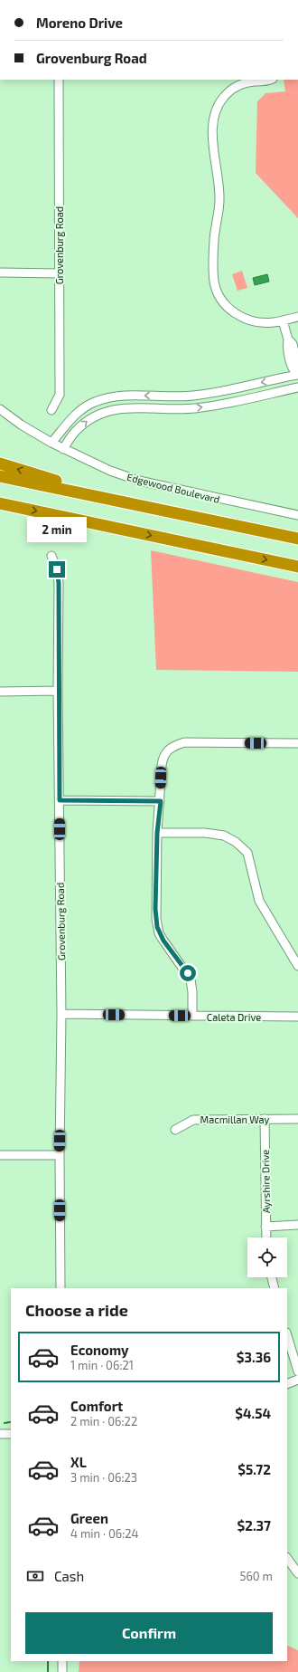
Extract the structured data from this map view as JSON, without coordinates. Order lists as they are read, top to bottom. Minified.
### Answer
{"streets":{"street":["Grovenburg Road","Edgewood Boulevard","Caleta Drive","Macmillan Way","Ayrshire Drive"]},"crossings":[["Grovenburg Road","Caleta Drive"],["Macmillan Way","Ayrshire Drive"]],"page":{"banner":["Moreno Drive","Grovenburg Road"],"bubble":"2 min","heading":"Choose a ride","list":[{"name":"Economy","note":"1 min · 06:21","value":"$3.36"},{"name":"Comfort","note":"2 min · 06:22","value":"$4.54"},{"name":"XL","note":"3 min · 06:23","value":"$5.72"},{"name":"Green","note":"4 min · 06:24","value":"$2.37"}],"pay":["Cash","560 m"],"buttons":"Confirm"}}
